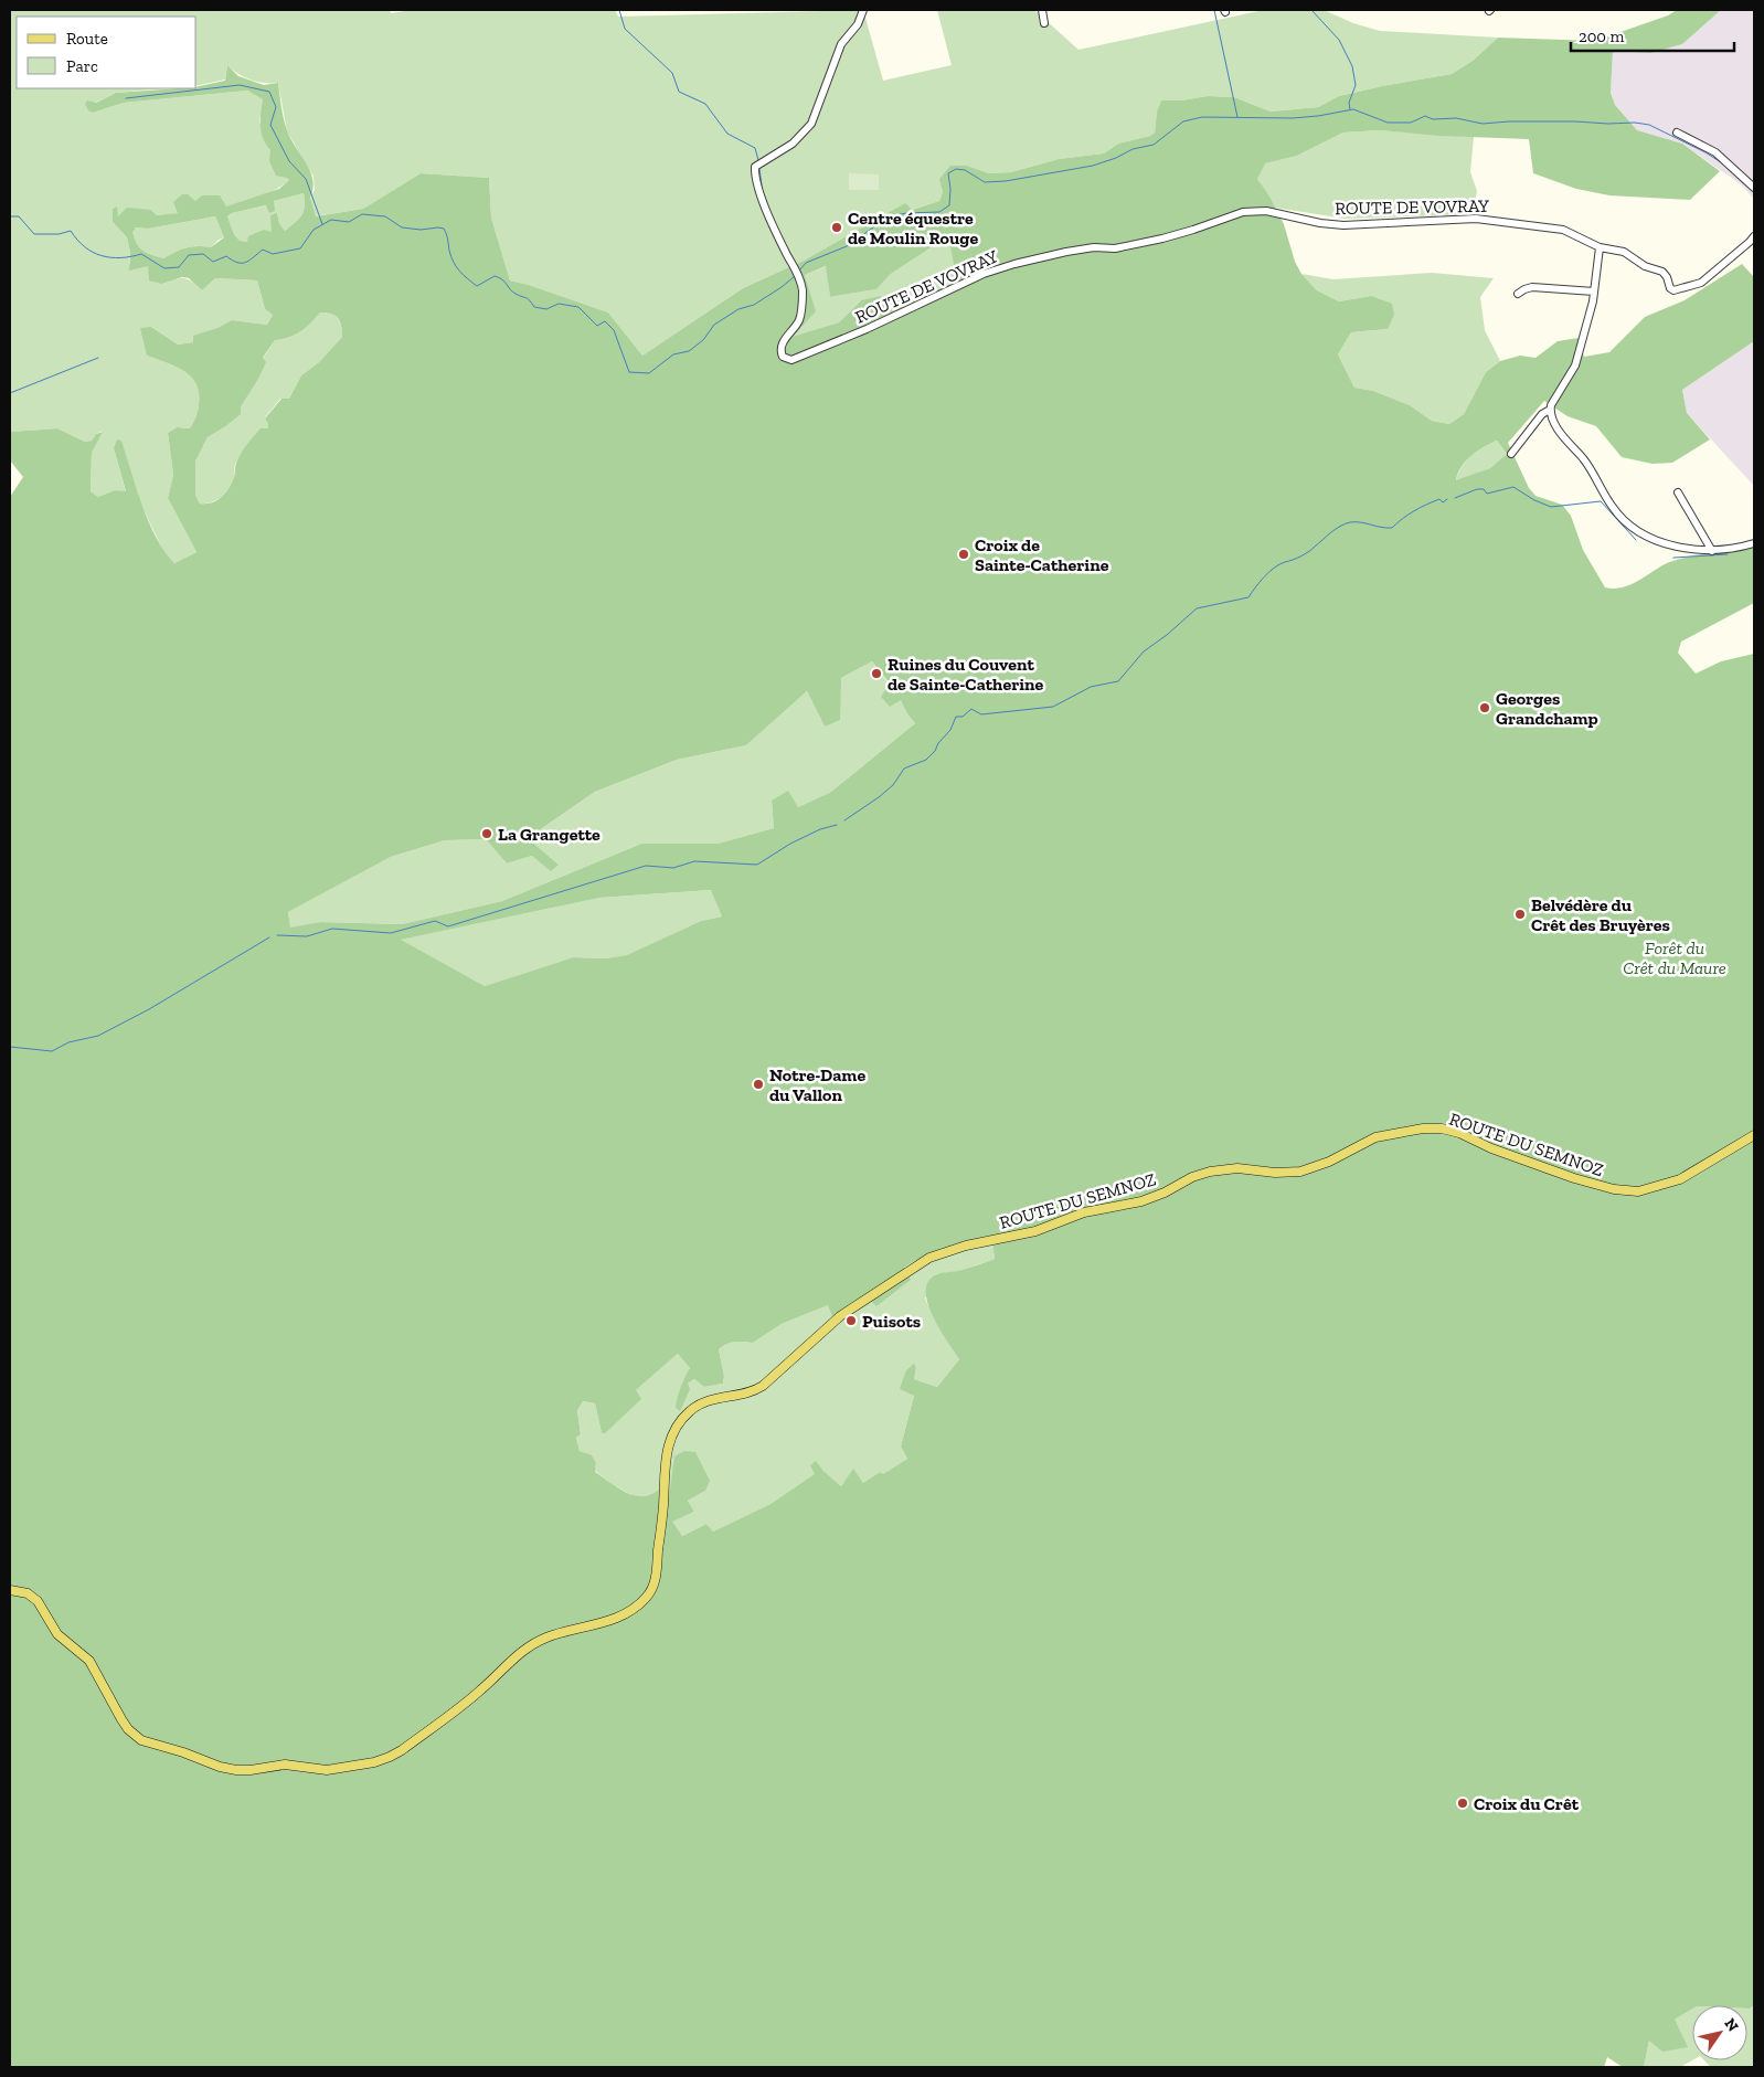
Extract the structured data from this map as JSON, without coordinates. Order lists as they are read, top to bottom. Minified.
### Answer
{"streets":{"main road":["ROUTE DU SEMNOZ"],"street":["ROUTE DE VOVRAY"]},"parks":["Forêt du Crêt du Maure"],"places":["Centre équestre de Moulin Rouge","Croix de Sainte-Catherine","Ruines du Couvent de Sainte-Catherine","Georges Grandchamp","La Grangette","Belvédère du Crêt des Bruyères","Notre-Dame du Vallon","Puisots","Croix du Crêt"],"legend":["Route","Parc"],"scale_bar":"200 m","north":"top right"}
